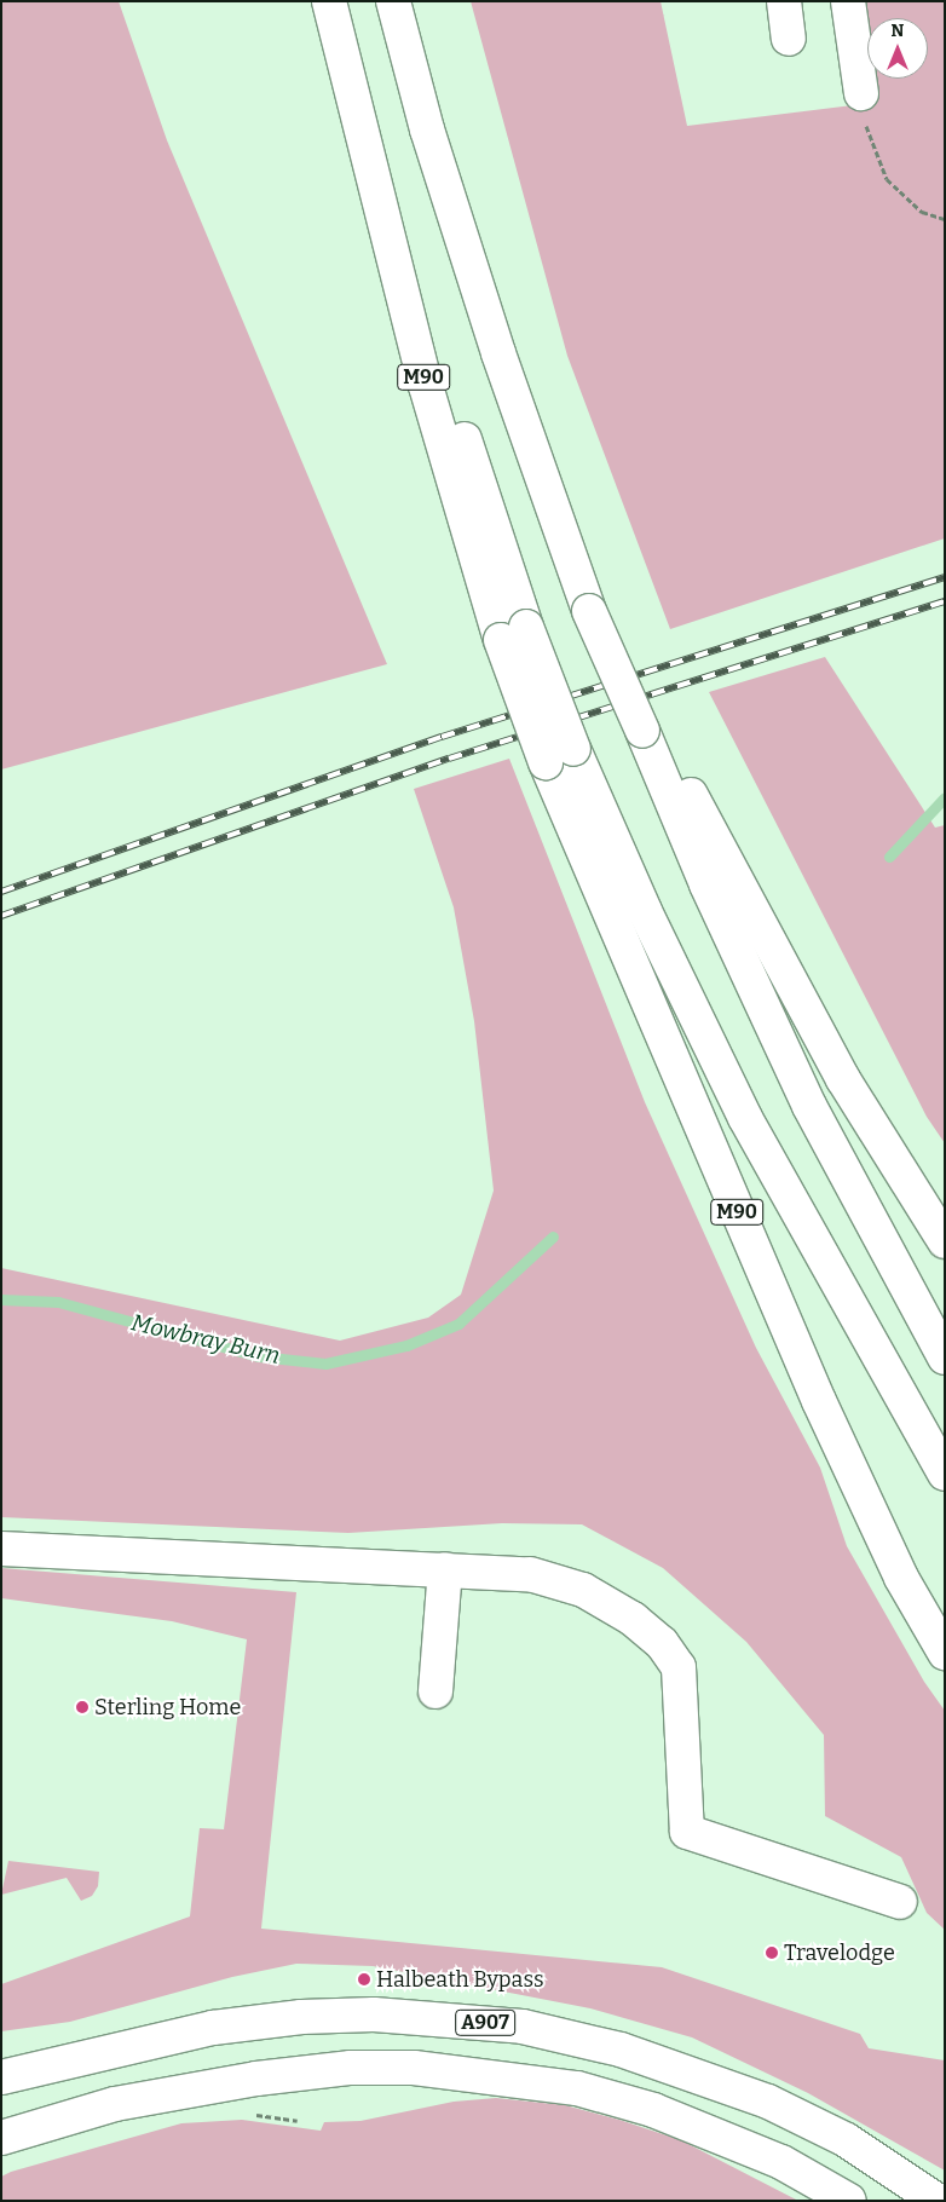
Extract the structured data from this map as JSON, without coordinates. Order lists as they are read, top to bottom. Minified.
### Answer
{"streets":{"main road":["M90","A907"]},"water":["Mowbray Burn"],"places":["Sterling Home","Travelodge","Halbeath Bypass"],"north":"top"}
